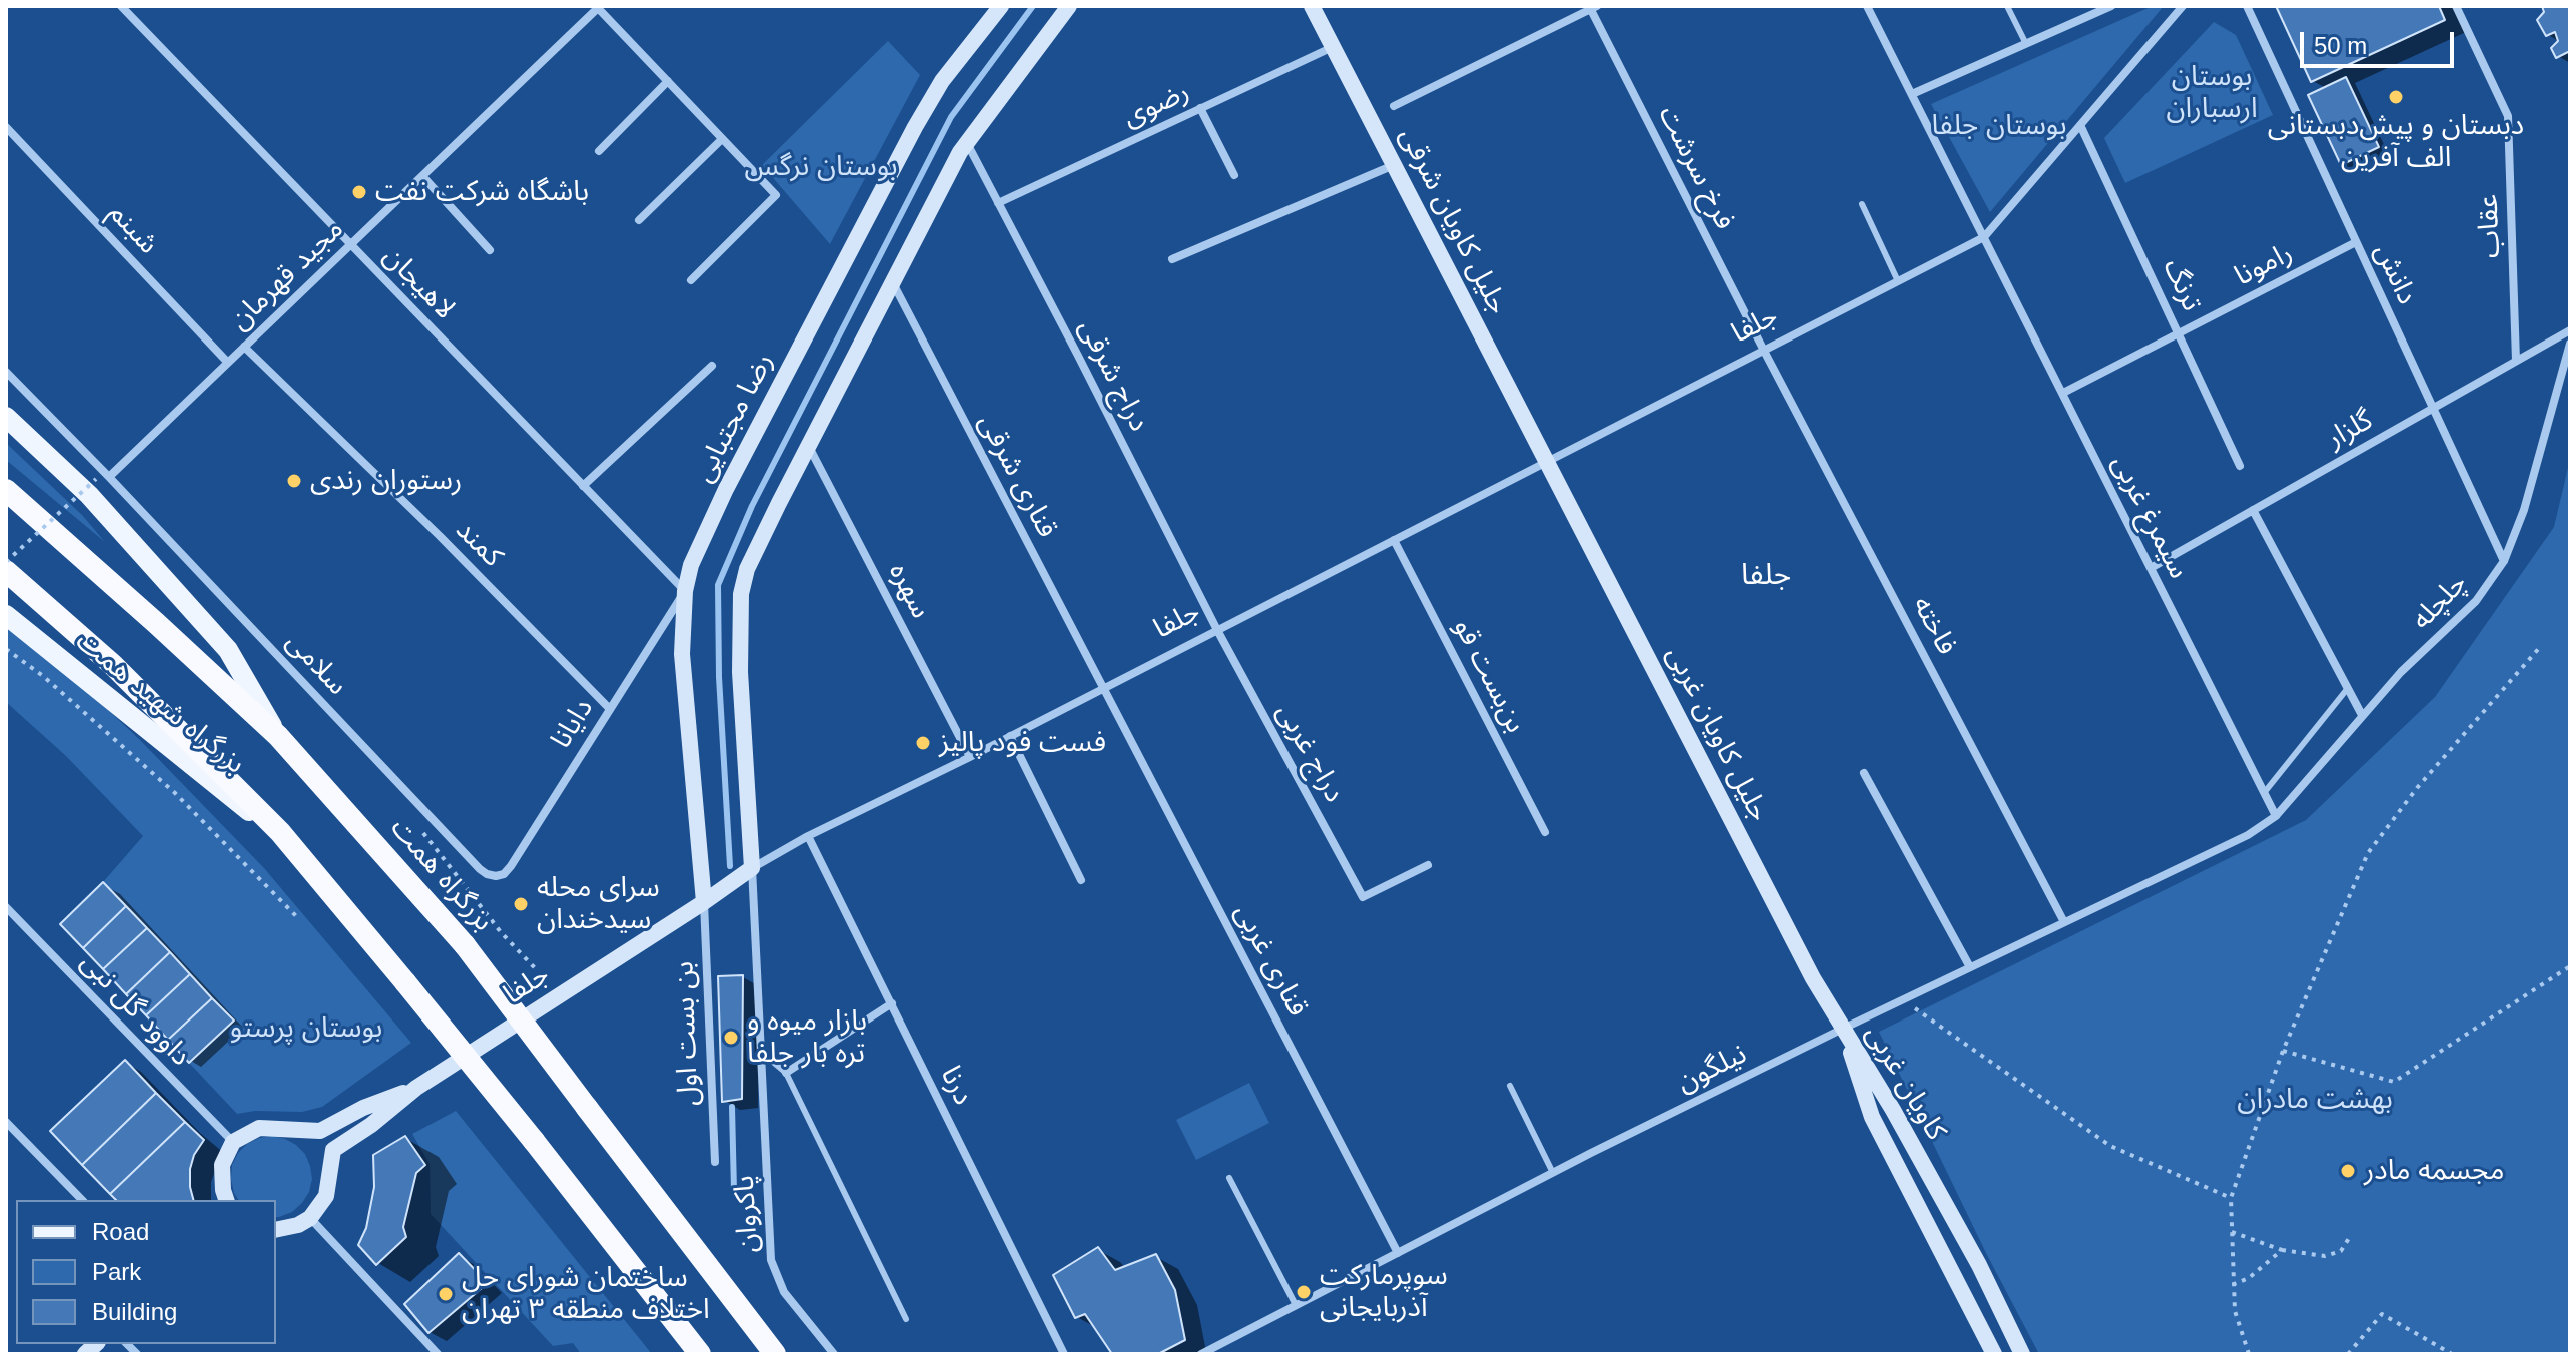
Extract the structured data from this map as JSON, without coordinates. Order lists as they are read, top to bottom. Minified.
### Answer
{"streets":{"highway":["بزرگراه همت"],"main road":["جلیل کاویان شرقی","جلفا","رضا مجتبایی","بزرگراه شهید همت","جلیل کاویان غربی","کاویان غربی"],"street":["رضوی","فرخ سرشت","عقاب","شبنم","رامونا","دانش","مجید قهرمان","لاهیجان","ترنگ","دراج شرقی","گلزار","قناری شرقی","سیمرغ غربی","کمند","سهره","چلچله","فاخته","سلامی","بن‌بست قو","دایانا","دراج غربی","قناری غربی","داوود گل نبی","بن بست اول","نیلگون","درنا","پاکروان"]},"crossings":[["رضوی","جلیل کاویان شرقی"],["رضوی","دراج شرقی"],["فرخ سرشت","جلفا"],["فرخ سرشت","فاخته"],["جلیل کاویان شرقی","جلفا"],["جلیل کاویان شرقی","جلیل کاویان غربی"],["عقاب","گلزار"],["شبنم","مجید قهرمان"],["رامونا","دانش"],["رامونا","ترنگ"],["رامونا","سیمرغ غربی"],["دانش","گلزار"],["دانش","چلچله"],["مجید قهرمان","لاهیجان"],["مجید قهرمان","کمند"],["مجید قهرمان","سلامی"],["لاهیجان","رضا مجتبایی"],["لاهیجان","دایانا"],["جلفا","دراج شرقی"],["جلفا","رضا مجتبایی"],["جلفا","قناری شرقی"],["جلفا","سیمرغ غربی"],["جلفا","سهره"],["جلفا","فاخته"],["جلفا","بن‌بست قو"],["جلفا","جلیل کاویان غربی"],["جلفا","دراج غربی"],["جلفا","قناری غربی"],["جلفا","بن بست اول"],["جلفا","درنا"],["جلفا","پاکروان"],["دراج شرقی","دراج غربی"],["رضا مجتبایی","دایانا"],["رضا مجتبایی","بن بست اول"],["گلزار","سیمرغ غربی"],["قناری شرقی","قناری غربی"],["سیمرغ غربی","چلچله"],["کمند","دایانا"],["چلچله","نیلگون"],["فاخته","نیلگون"],["سلامی","دایانا"],["جلیل کاویان غربی","نیلگون"],["جلیل کاویان غربی","کاویان غربی"],["قناری غربی","نیلگون"],["نیلگون","کاویان غربی"]],"districts":["جلفا"],"parks":["بوستان ارسباران","بوستان جلفا","بوستان نرگس","بوستان پرستو","بهشت مادران"],"places":["دبستان و پیش‌دبستانی الف آفرین","باشگاه شرکت نفت","رستوران رندی","فست فود پالیز","سرای محله سیدخندان","بازار میوه و تره بار جلفا","مجسمه مادر","سوپرمارکت آذربایجانی","ساختمان شورای حل اختلاف منطقه ۳ تهران"],"legend":["Road","Park","Building"],"scale_bar":"50 m"}
